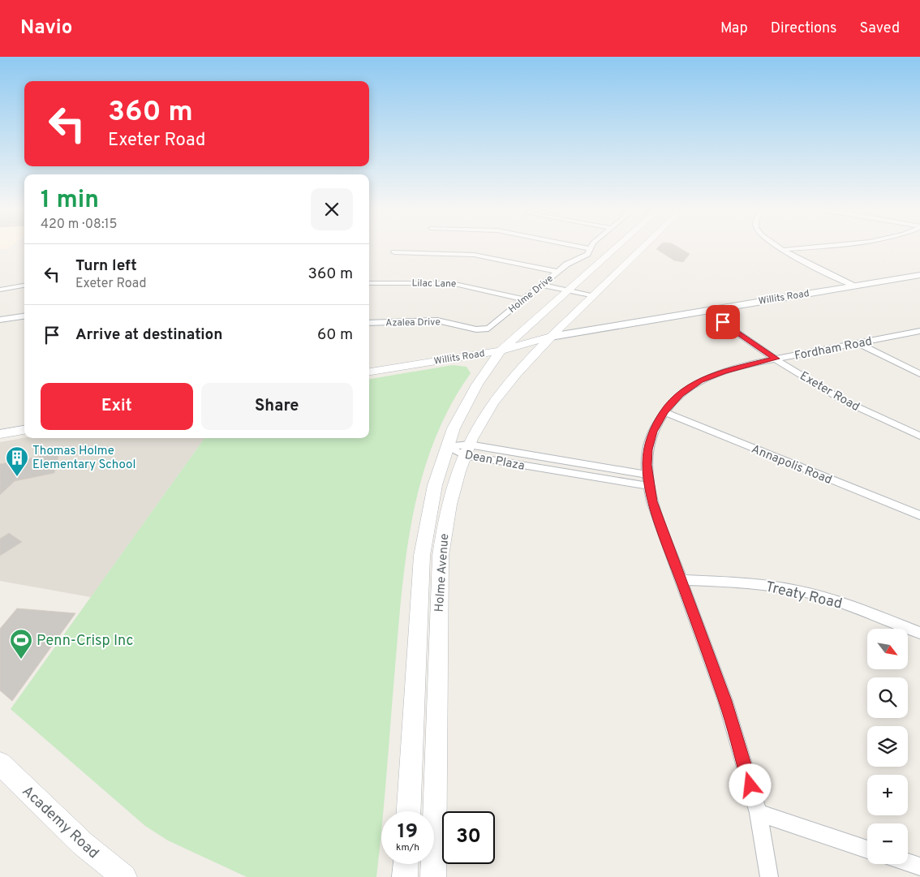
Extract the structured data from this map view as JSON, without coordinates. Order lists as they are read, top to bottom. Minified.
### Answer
{"streets":{"main road":["Willits Road","Holme Avenue","Academy Road"],"street":["Lilac Lane","Holme Drive","Azalea Drive","Fordham Road","Exeter Road","Dean Plaza","Annapolis Road","Treaty Road"]},"crossings":[["Lilac Lane","Holme Drive"],["Holme Drive","Azalea Drive"],["Willits Road","Exeter Road"],["Willits Road","Holme Avenue"],["Fordham Road","Exeter Road"],["Fordham Road","Dean Plaza"],["Fordham Road","Annapolis Road"],["Fordham Road","Treaty Road"],["Dean Plaza","Holme Avenue"]],"places":{"building":["Thomas Holme Elementary School"],"sports":["Penn-Crisp Inc"]},"north":"bottom right","page":{"header":"Navio","nav":["Map","Directions","Saved"],"turn":["360 m","Exeter Road"],"heading":["1 min","420 m · 08:15"],"list":[{"name":"Turn left","note":"Exeter Road","value":"360 m"},{"name":"Arrive at destination","value":"60 m"}],"buttons":["Exit","Share"],"map_buttons":["+","−"],"speed":"19 km/h","limit":"30"}}
